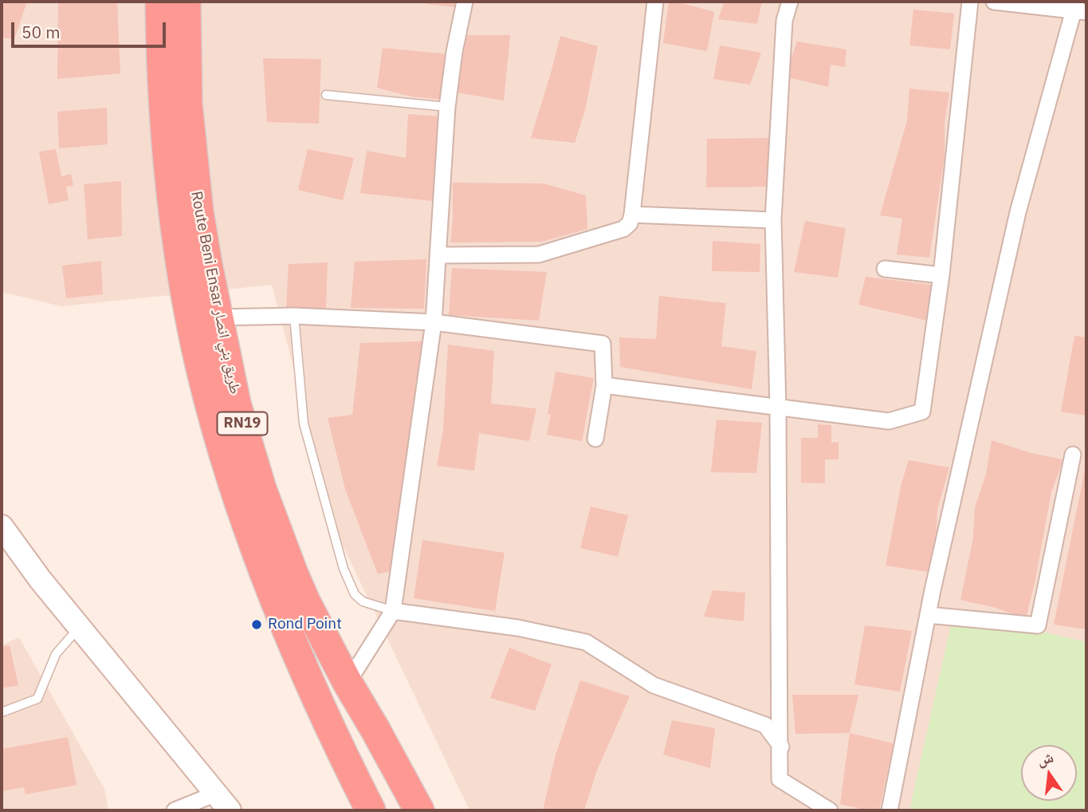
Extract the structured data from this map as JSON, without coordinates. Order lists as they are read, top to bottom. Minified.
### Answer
{"streets":{"highway":["Route Beni Ensar طريق بني انصار","RN19"]},"places":["Rond Point"],"scale_bar":"50 m","north":"top"}
